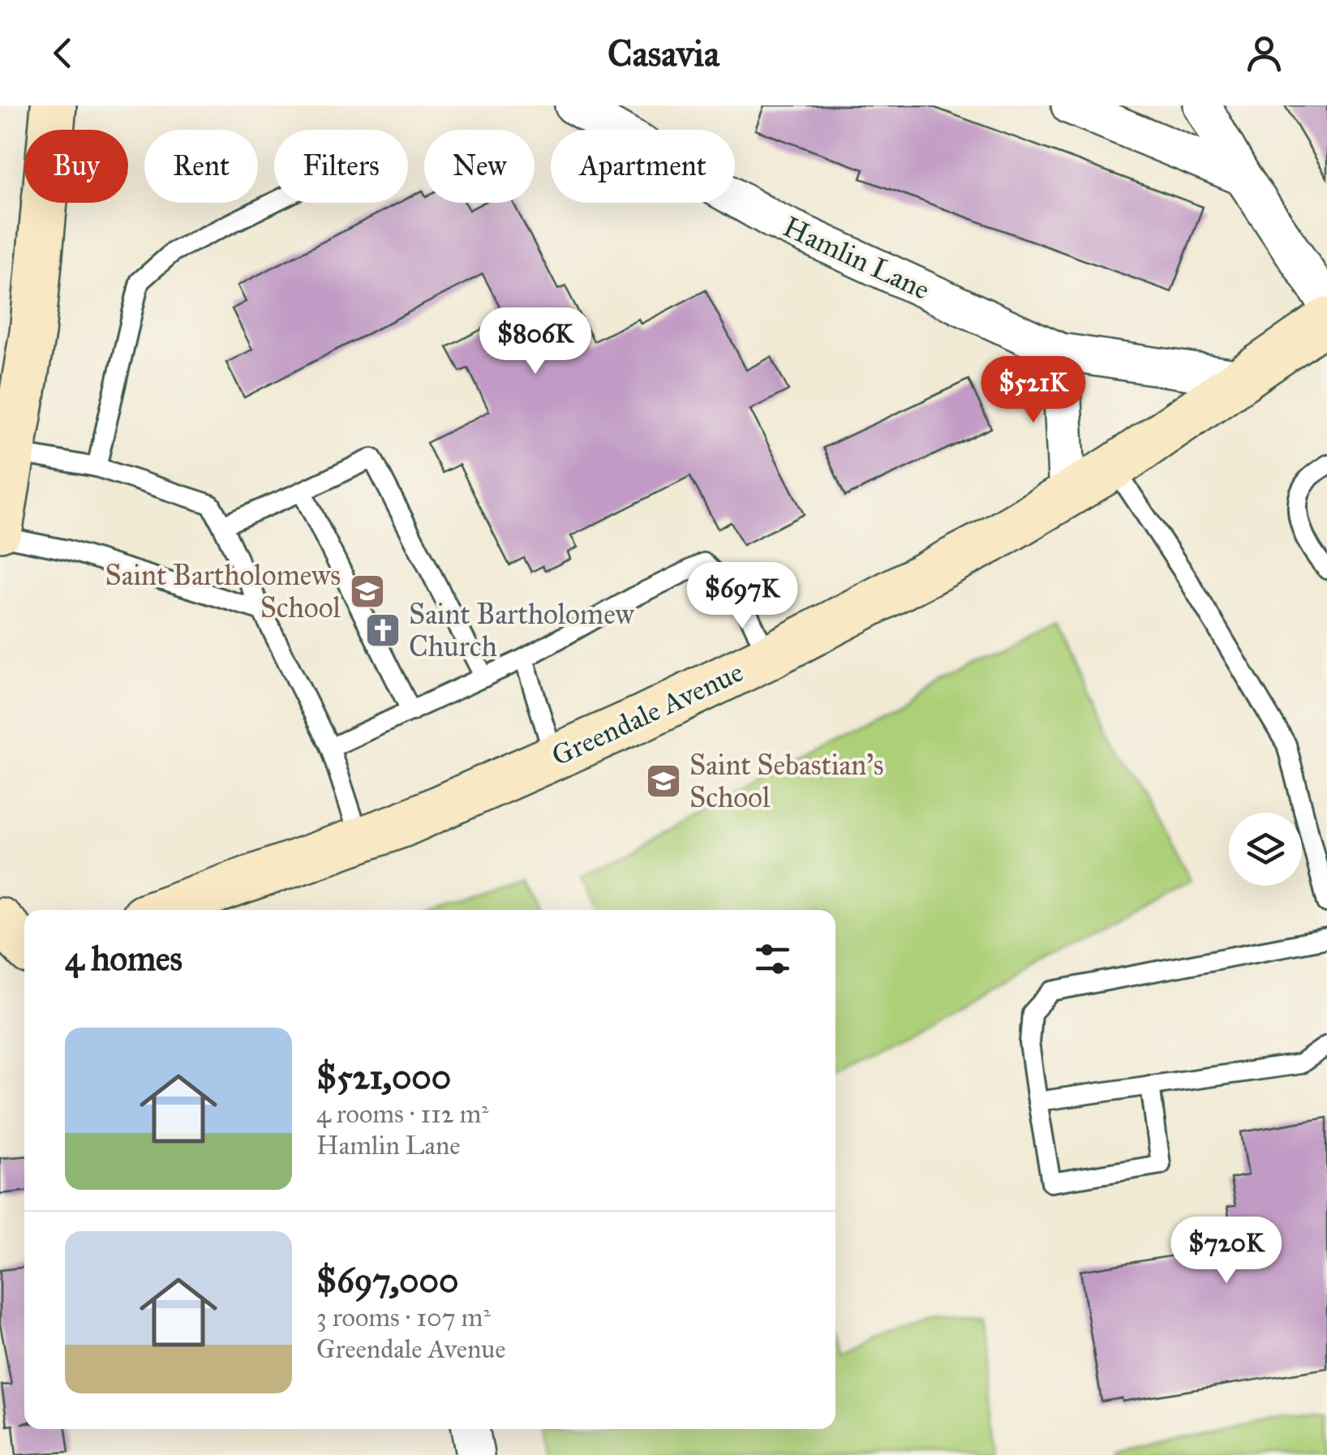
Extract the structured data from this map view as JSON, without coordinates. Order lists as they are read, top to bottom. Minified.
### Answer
{"streets":{"main road":["Greendale Avenue"],"street":["Hamlin Lane"]},"crossings":[["Hamlin Lane","Greendale Avenue"]],"places":{"school or university":["Saint Bartholomews School","Saint Sebastian's School"],"church":["Saint Bartholomew Church"]},"page":{"header":"Casavia","chip":["Buy","Rent","Filters","New","Apartment"],"price":["$806K","$521K","$697K","$720K"],"heading":"4 homes","list":[{"name":"$521,000","note":"4 rooms · 112 m² · Hamlin Lane"},{"name":"$697,000","note":"3 rooms · 107 m² · Greendale Avenue"}]}}
